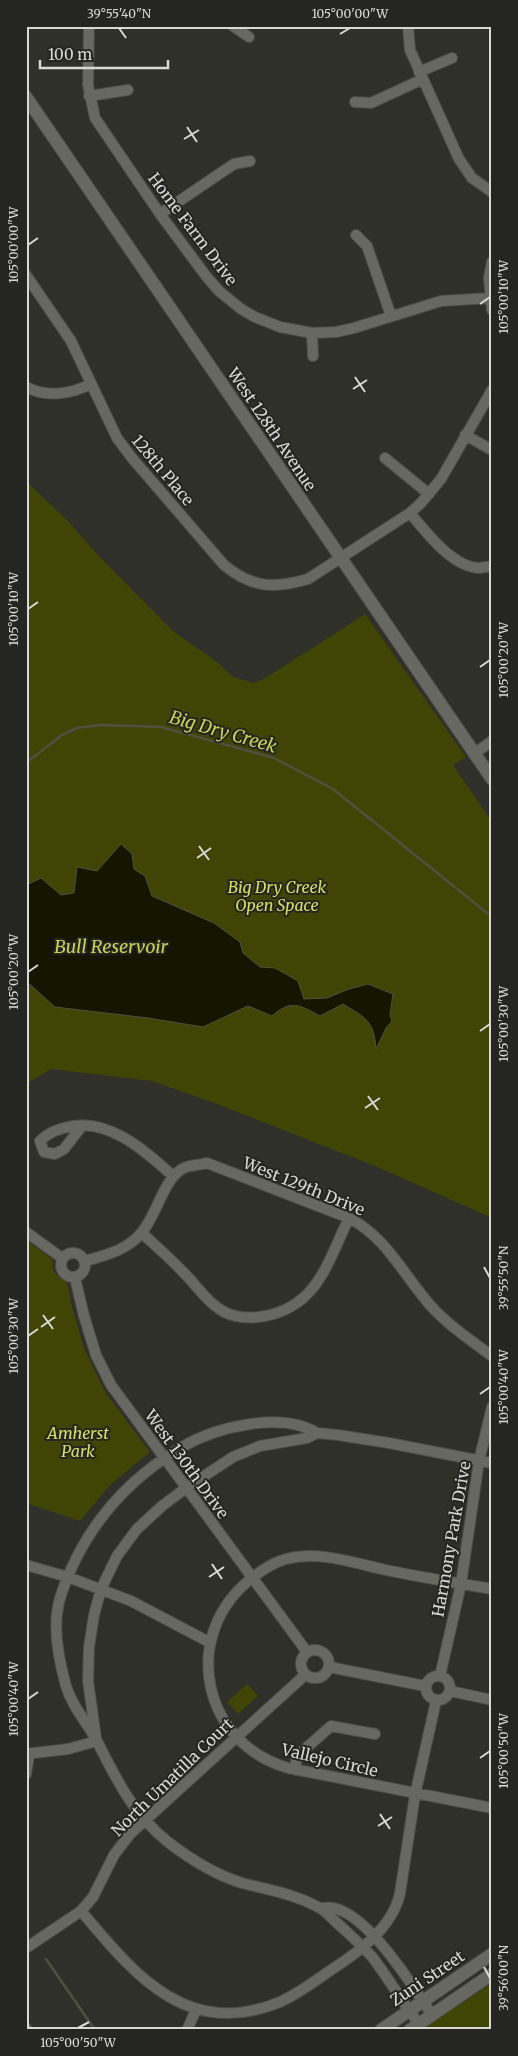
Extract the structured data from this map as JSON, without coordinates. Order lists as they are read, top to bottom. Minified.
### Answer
{"streets":{"main road":["West 128th Avenue","Zuni Street"],"street":["Home Farm Drive","128th Place","West 129th Drive","West 130th Drive","Harmony Park Drive","Vallejo Circle","North Umatilla Court"]},"crossings":[["West 128th Avenue","128th Place"],["West 130th Drive","Vallejo Circle"],["West 130th Drive","North Umatilla Court"],["Harmony Park Drive","Vallejo Circle"],["Vallejo Circle","North Umatilla Court"]],"water":["Big Dry Creek","Bull Reservoir"],"parks":["Big Dry Creek Open Space","Amherst Park"],"scale_bar":"100 m","coordinates":["39°55'40\"N","105°00'00\"W","105°00'10\"W","105°00'20\"W","105°00'30\"W","39°55'50\"N","105°00'40\"W","105°00'50\"W","39°56'00\"N"]}
